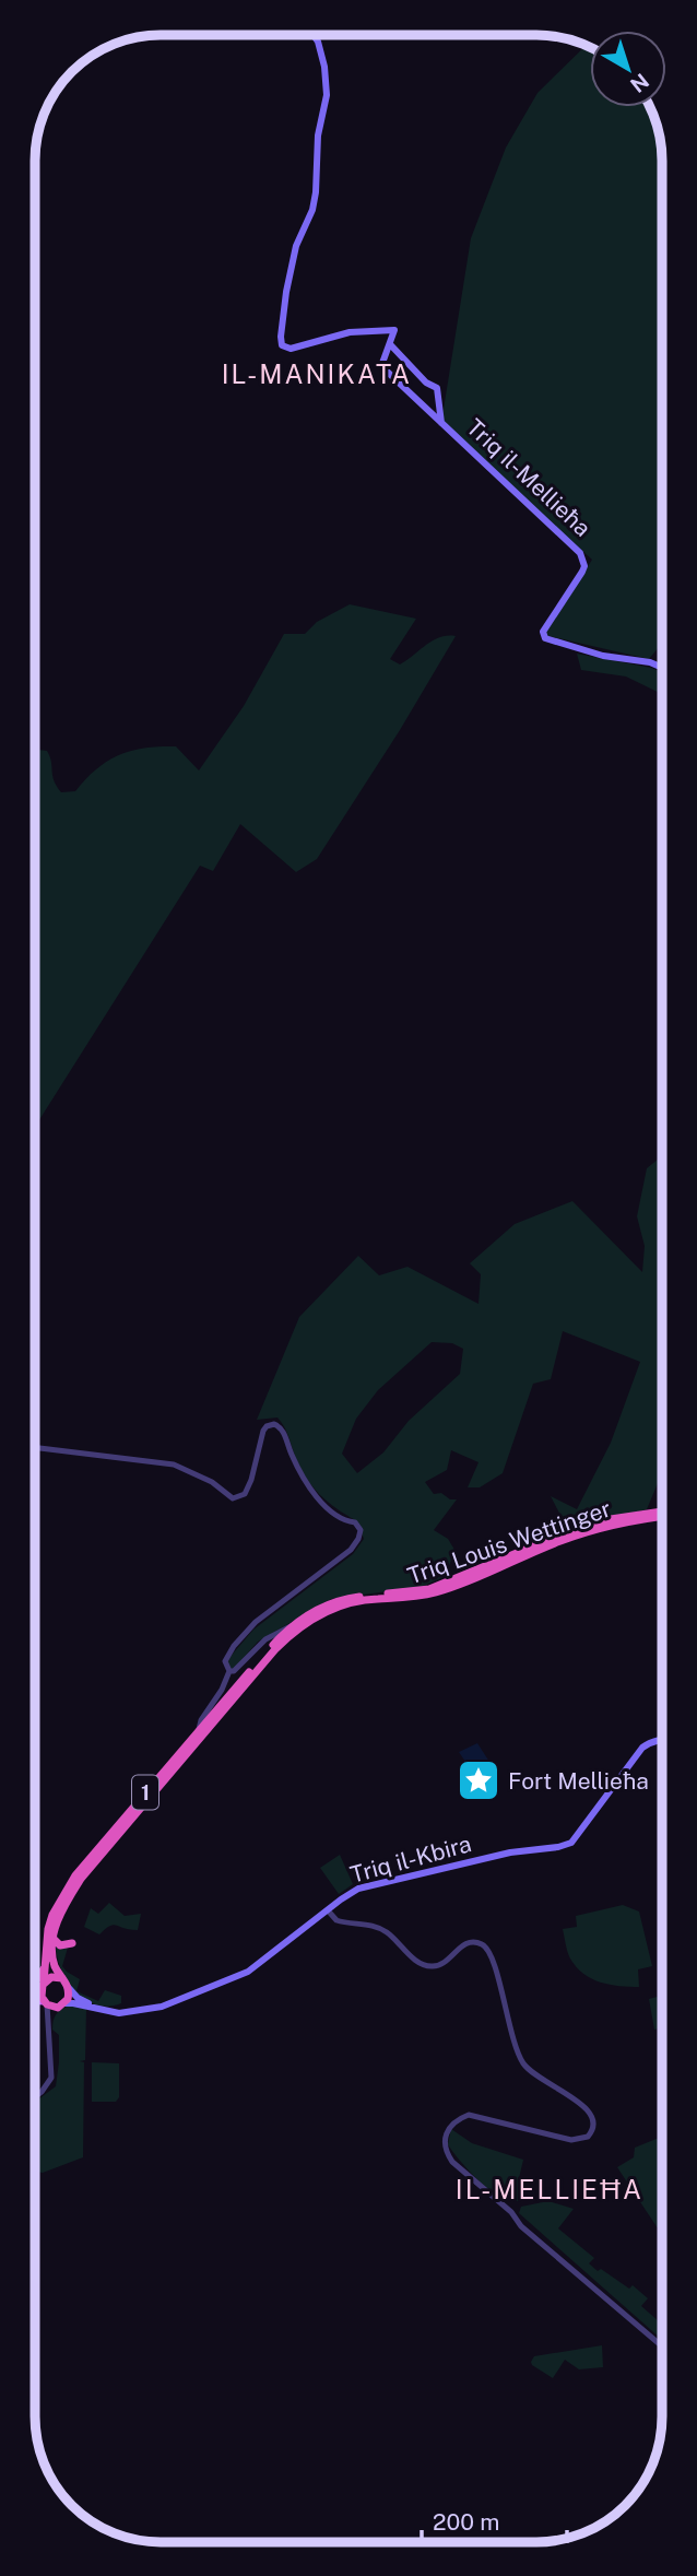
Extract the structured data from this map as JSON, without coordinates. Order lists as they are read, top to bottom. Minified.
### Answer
{"streets":{"highway":["Triq Louis Wettinger","1"],"main road":["Triq il-Mellieħa","Triq il-Kbira"]},"crossings":[["Triq Louis Wettinger","1"],["Triq Louis Wettinger","Triq il-Kbira"],["1","Triq il-Kbira"]],"districts":["IL-MANIKATA","IL-MELLIEĦA"],"places":{"place":["Fort Mellieħa"]},"scale_bar":"200 m","north":"bottom right"}
